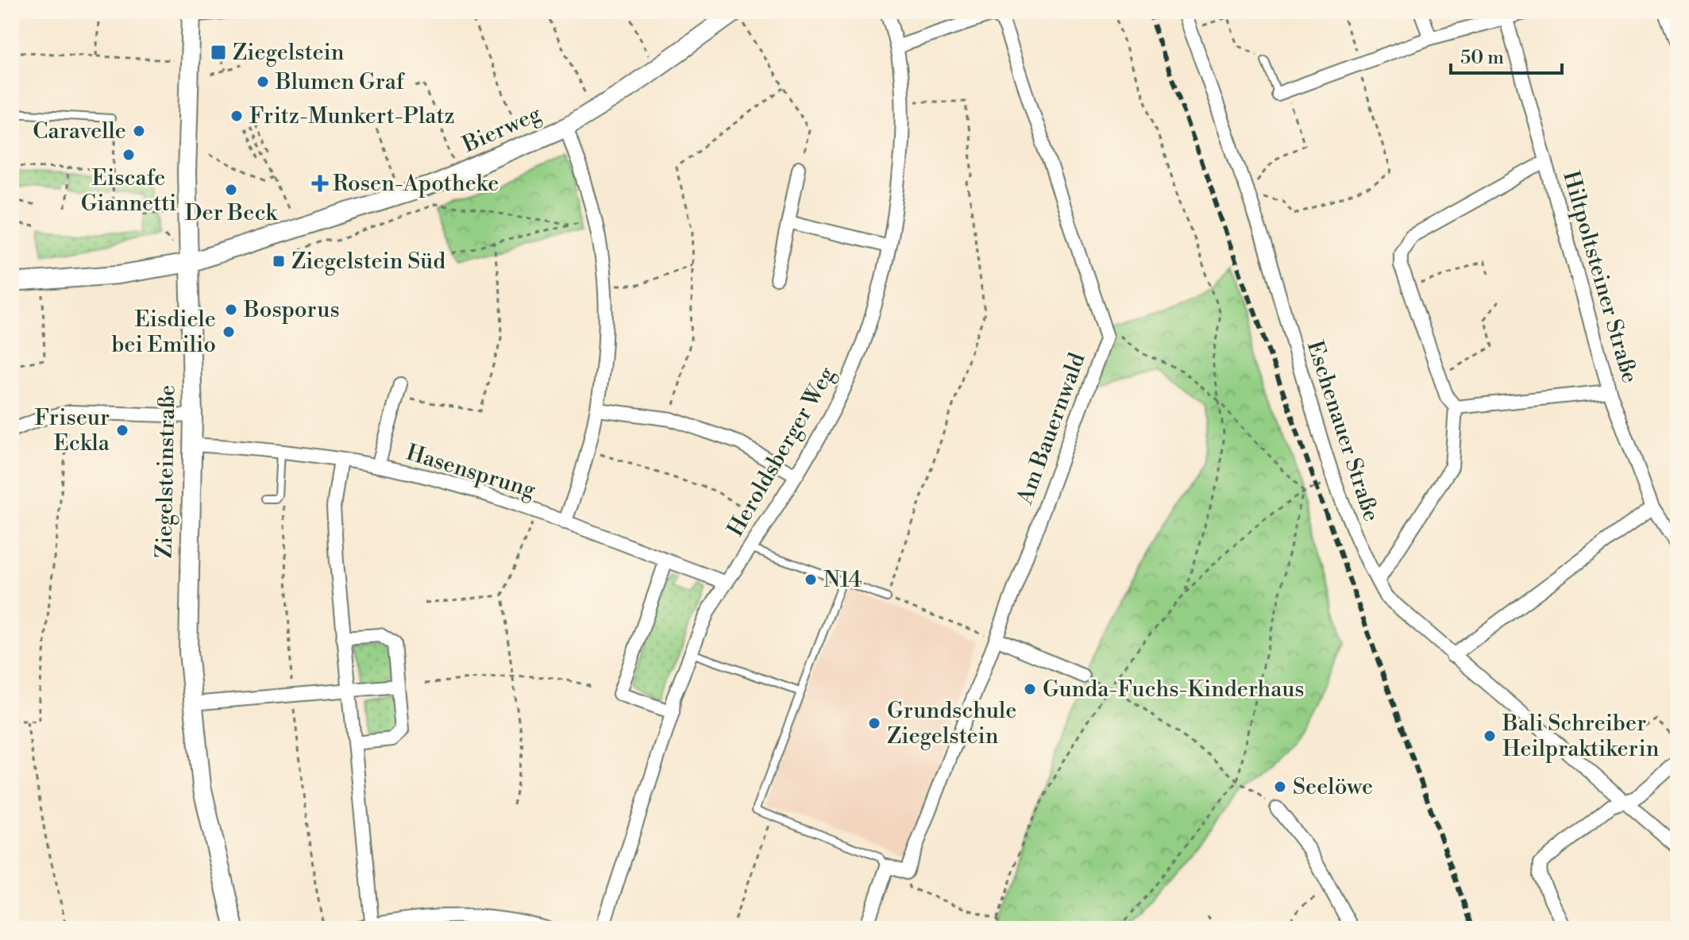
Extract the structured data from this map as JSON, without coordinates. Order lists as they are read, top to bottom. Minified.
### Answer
{"streets":{"main road":["Bierweg","Ziegelsteinstraße"],"street":["Hiltpoltsteiner Straße","Am Bauernwald","Eschenauer Straße","Heroldsberger Weg","Hasensprung"]},"crossings":[["Bierweg","Ziegelsteinstraße"],["Am Bauernwald","Heroldsberger Weg"],["Heroldsberger Weg","Hasensprung"],["Ziegelsteinstraße","Hasensprung"]],"places":{"transit":["Ziegelstein","Ziegelstein Süd"],"other":["Blumen Graf","Fritz-Munkert-Platz","Caravelle","Eiscafe Giannetti","Der Beck","Bosporus","Eisdiele bei Emilio","Friseur Eckla","N14","Gunda-Fuchs-Kinderhaus","Grundschule Ziegelstein","Bali Schreiber Heilpraktikerin","Seelöwe"],"health":["Rosen-Apotheke"]},"scale_bar":"50 m"}
